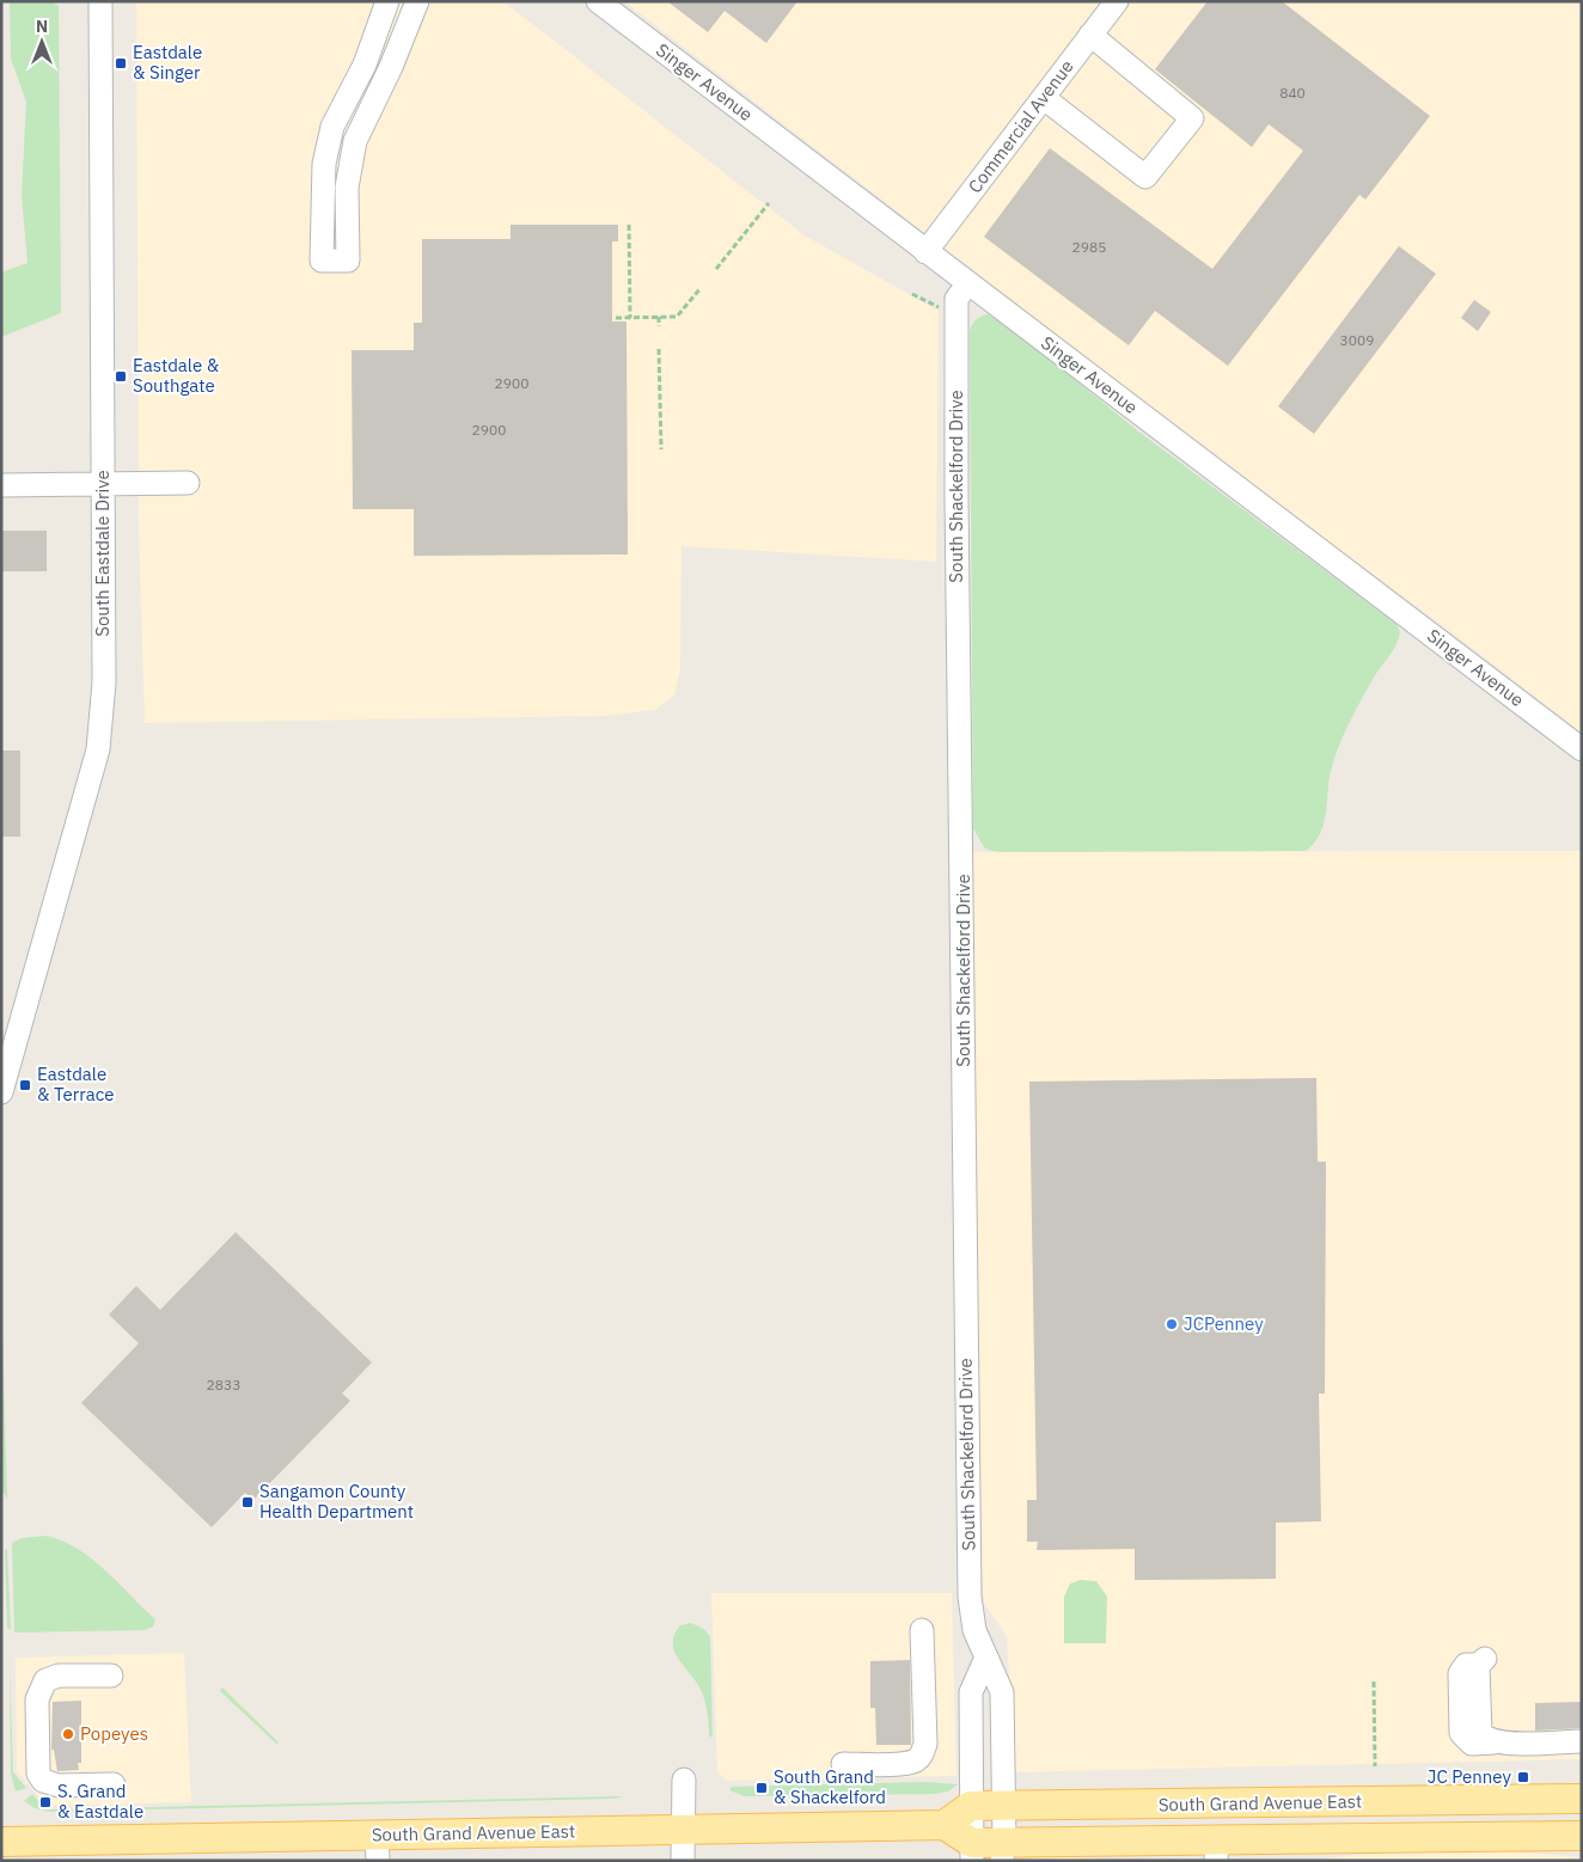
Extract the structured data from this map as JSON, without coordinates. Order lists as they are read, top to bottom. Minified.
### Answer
{"streets":{"main road":["South Grand Avenue East"],"street":["Singer Avenue","Commercial Avenue","South Shackelford Drive","South Eastdale Drive"]},"crossings":[["Singer Avenue","Commercial Avenue"],["Singer Avenue","South Shackelford Drive"],["South Shackelford Drive","South Grand Avenue East"]],"places":{"transit":["Eastdale & Singer","Eastdale & Southgate","Eastdale & Terrace","Sangamon County Health Department","JC Penney","South Grand & Shackelford","S. Grand & Eastdale"],"other":["JCPenney","Popeyes"]},"house_numbers":["840","2985","3009","2900","2900","2833"],"north":"top"}
